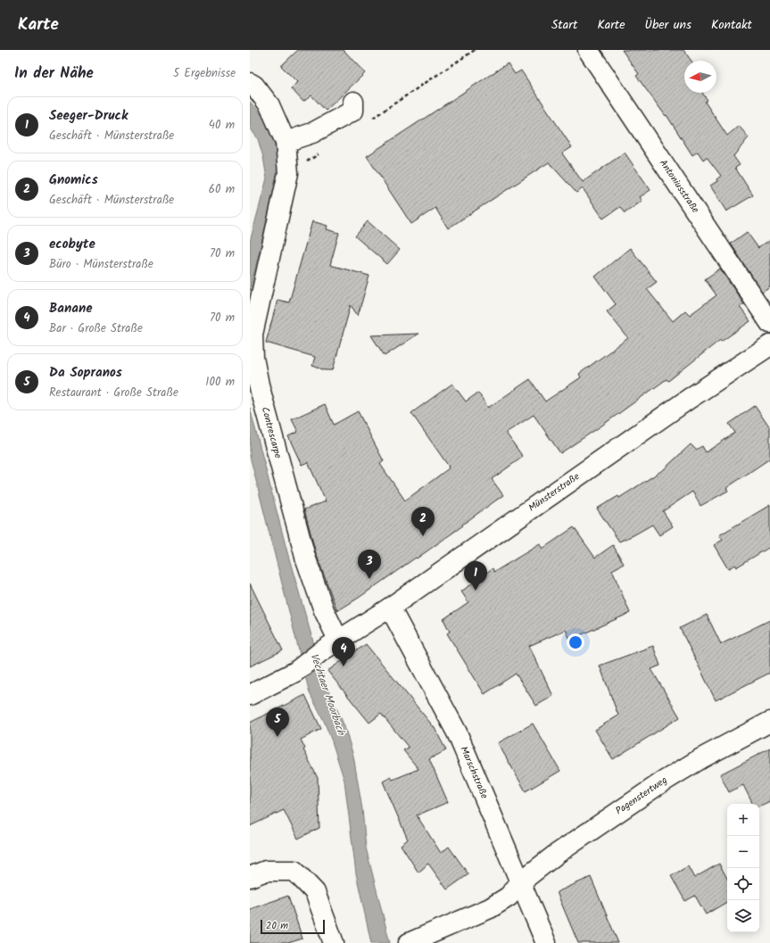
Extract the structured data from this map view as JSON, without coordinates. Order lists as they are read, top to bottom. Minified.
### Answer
{"streets":{"street":["Antoniusstraße","Contrescarpe","Münsterstraße","Marschstraße","Pagenstertweg"]},"crossings":[["Contrescarpe","Münsterstraße"],["Münsterstraße","Marschstraße"],["Marschstraße","Pagenstertweg"]],"water":["Vechtaer Moorbach"],"scale_bar":"20 m","north":"left","page":{"header":"Karte","nav":["Start","Karte","Über uns","Kontakt"],"heading":["In der Nähe","5 Ergebnisse"],"list":[{"mark":"1","name":"Seeger-Druck","note":"Geschäft · Münsterstraße","value":"40 m"},{"mark":"2","name":"Gnomics","note":"Geschäft · Münsterstraße","value":"60 m"},{"mark":"3","name":"ecobyte","note":"Büro · Münsterstraße","value":"70 m"},{"mark":"4","name":"Banane","note":"Bar · Große Straße","value":"70 m"},{"mark":"5","name":"Da Sopranos","note":"Restaurant · Große Straße","value":"100 m"}],"pins":["2","3","1","4","5"],"map_buttons":["+","−"],"scale":"20 m"}}
